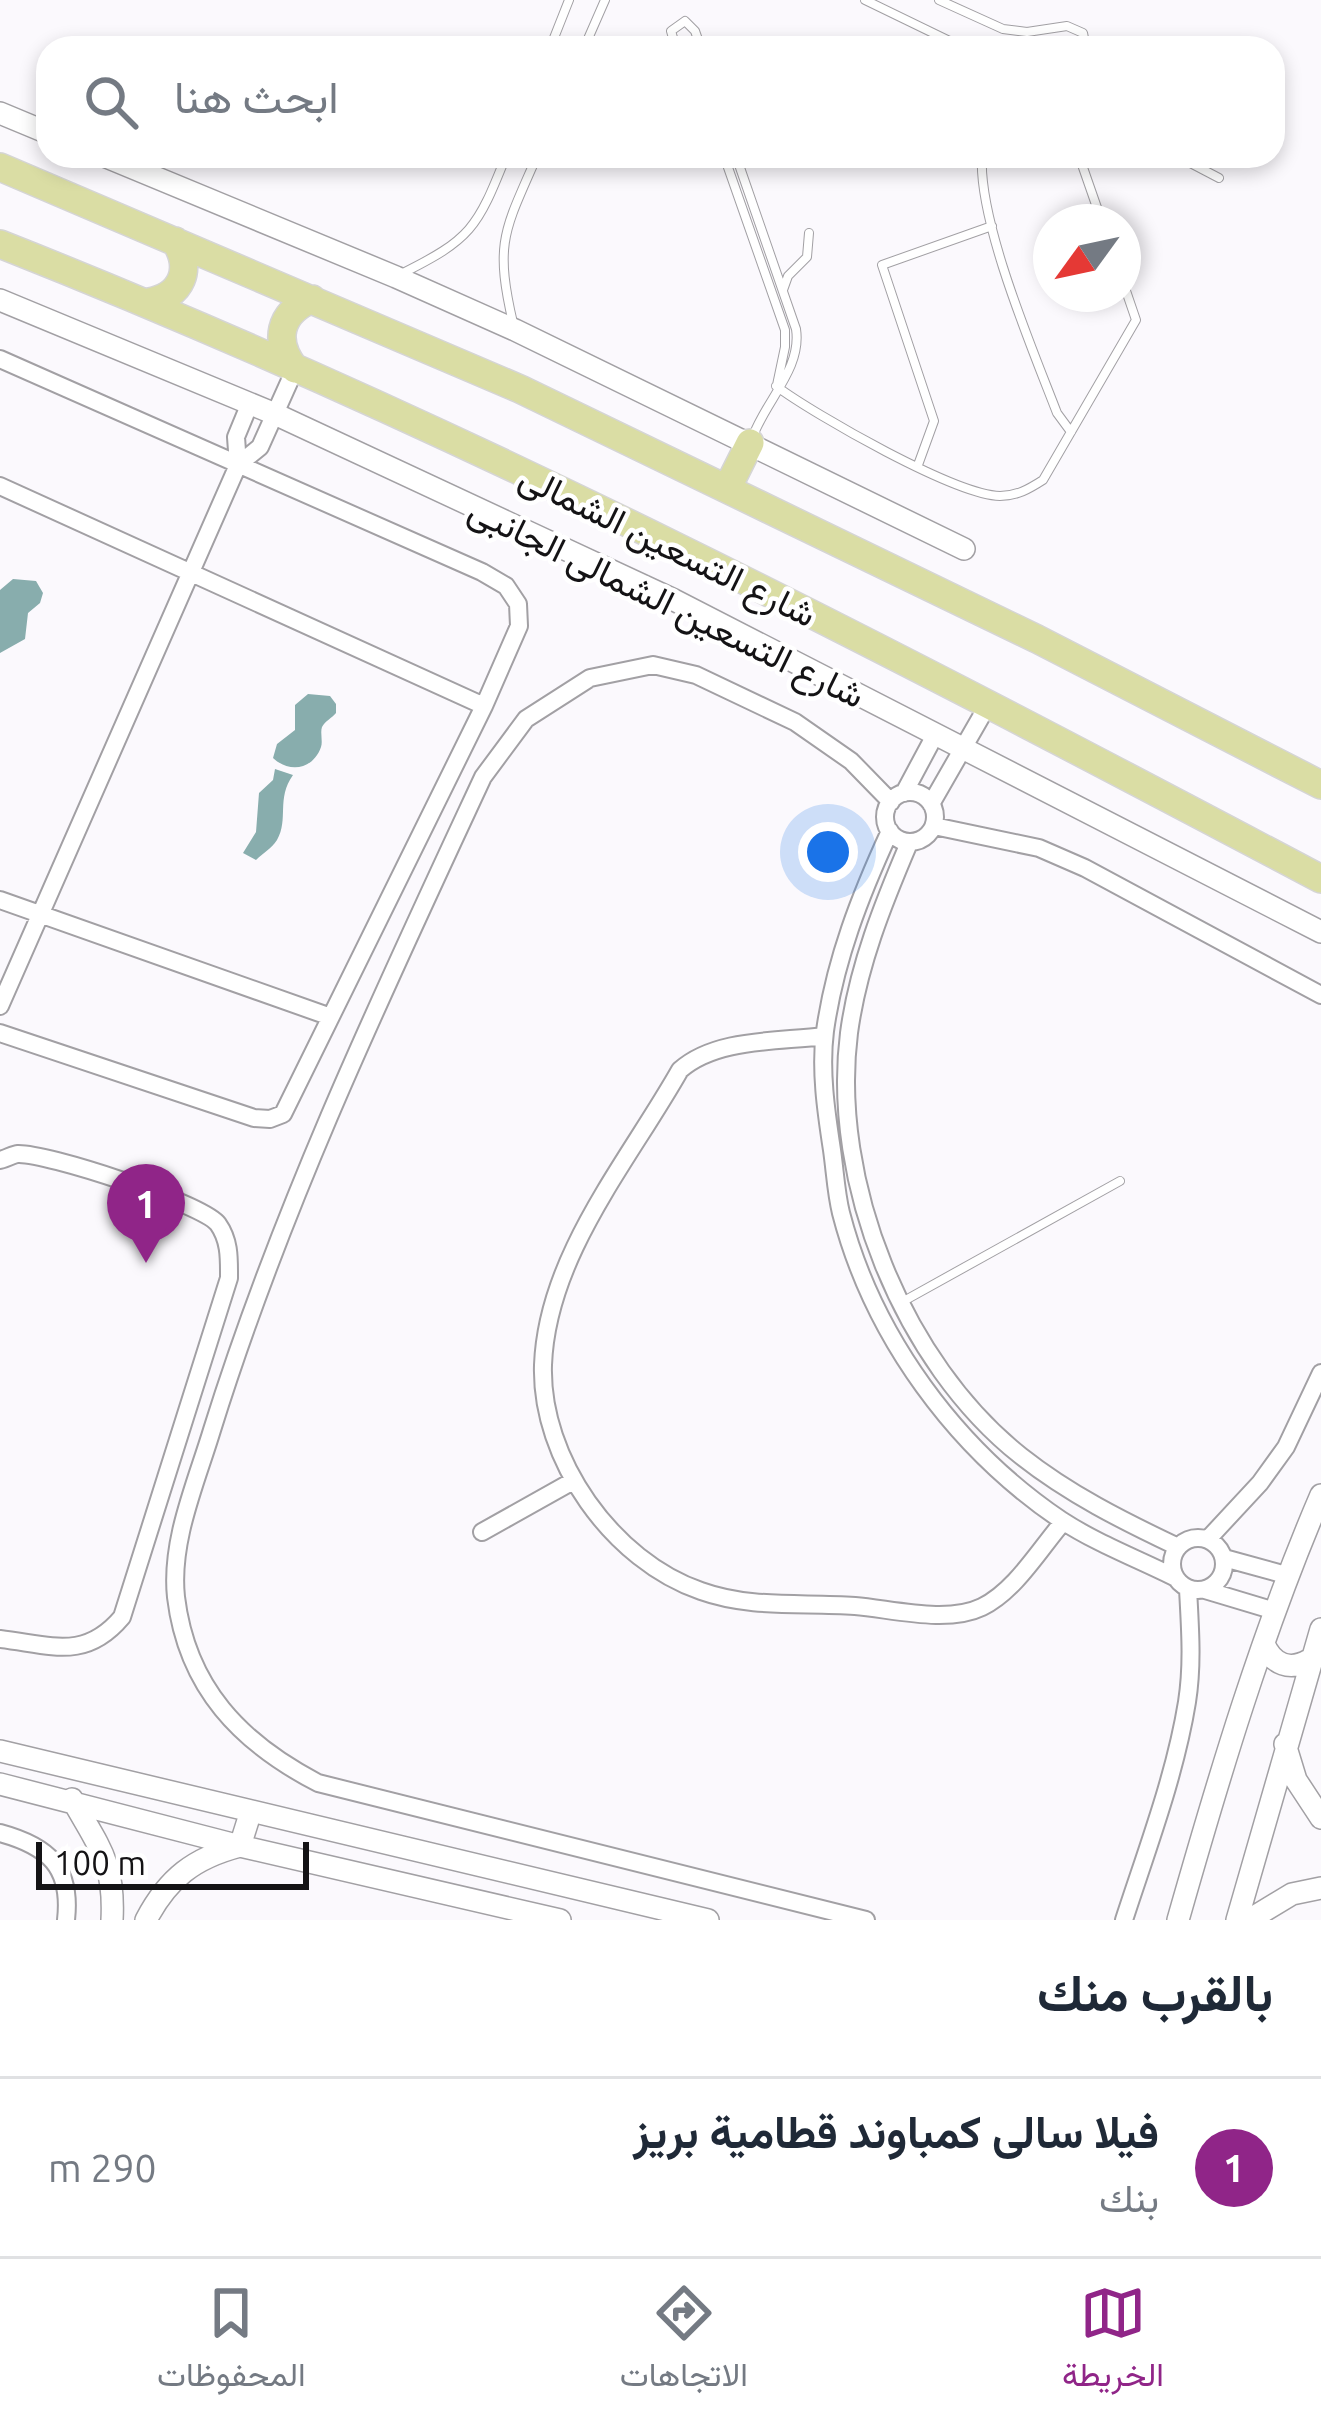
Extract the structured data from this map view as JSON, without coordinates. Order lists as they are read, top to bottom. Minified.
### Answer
{"streets":{"main road":["شارع التسعين الشمالى"],"street":["شارع التسعين الشمالى الجانبى"]},"scale_bar":"100 m","north":"bottom left","page":{"search":"ابحث هنا","pins":"1","scale":"100 m","heading":"بالقرب منك","list":[{"mark":"1","name":"فيلا سالى كمباوند قطامية بريز","note":"بنك","value":"290 m"}],"nav":["الخريطة","الاتجاهات","المحفوظات"]}}
